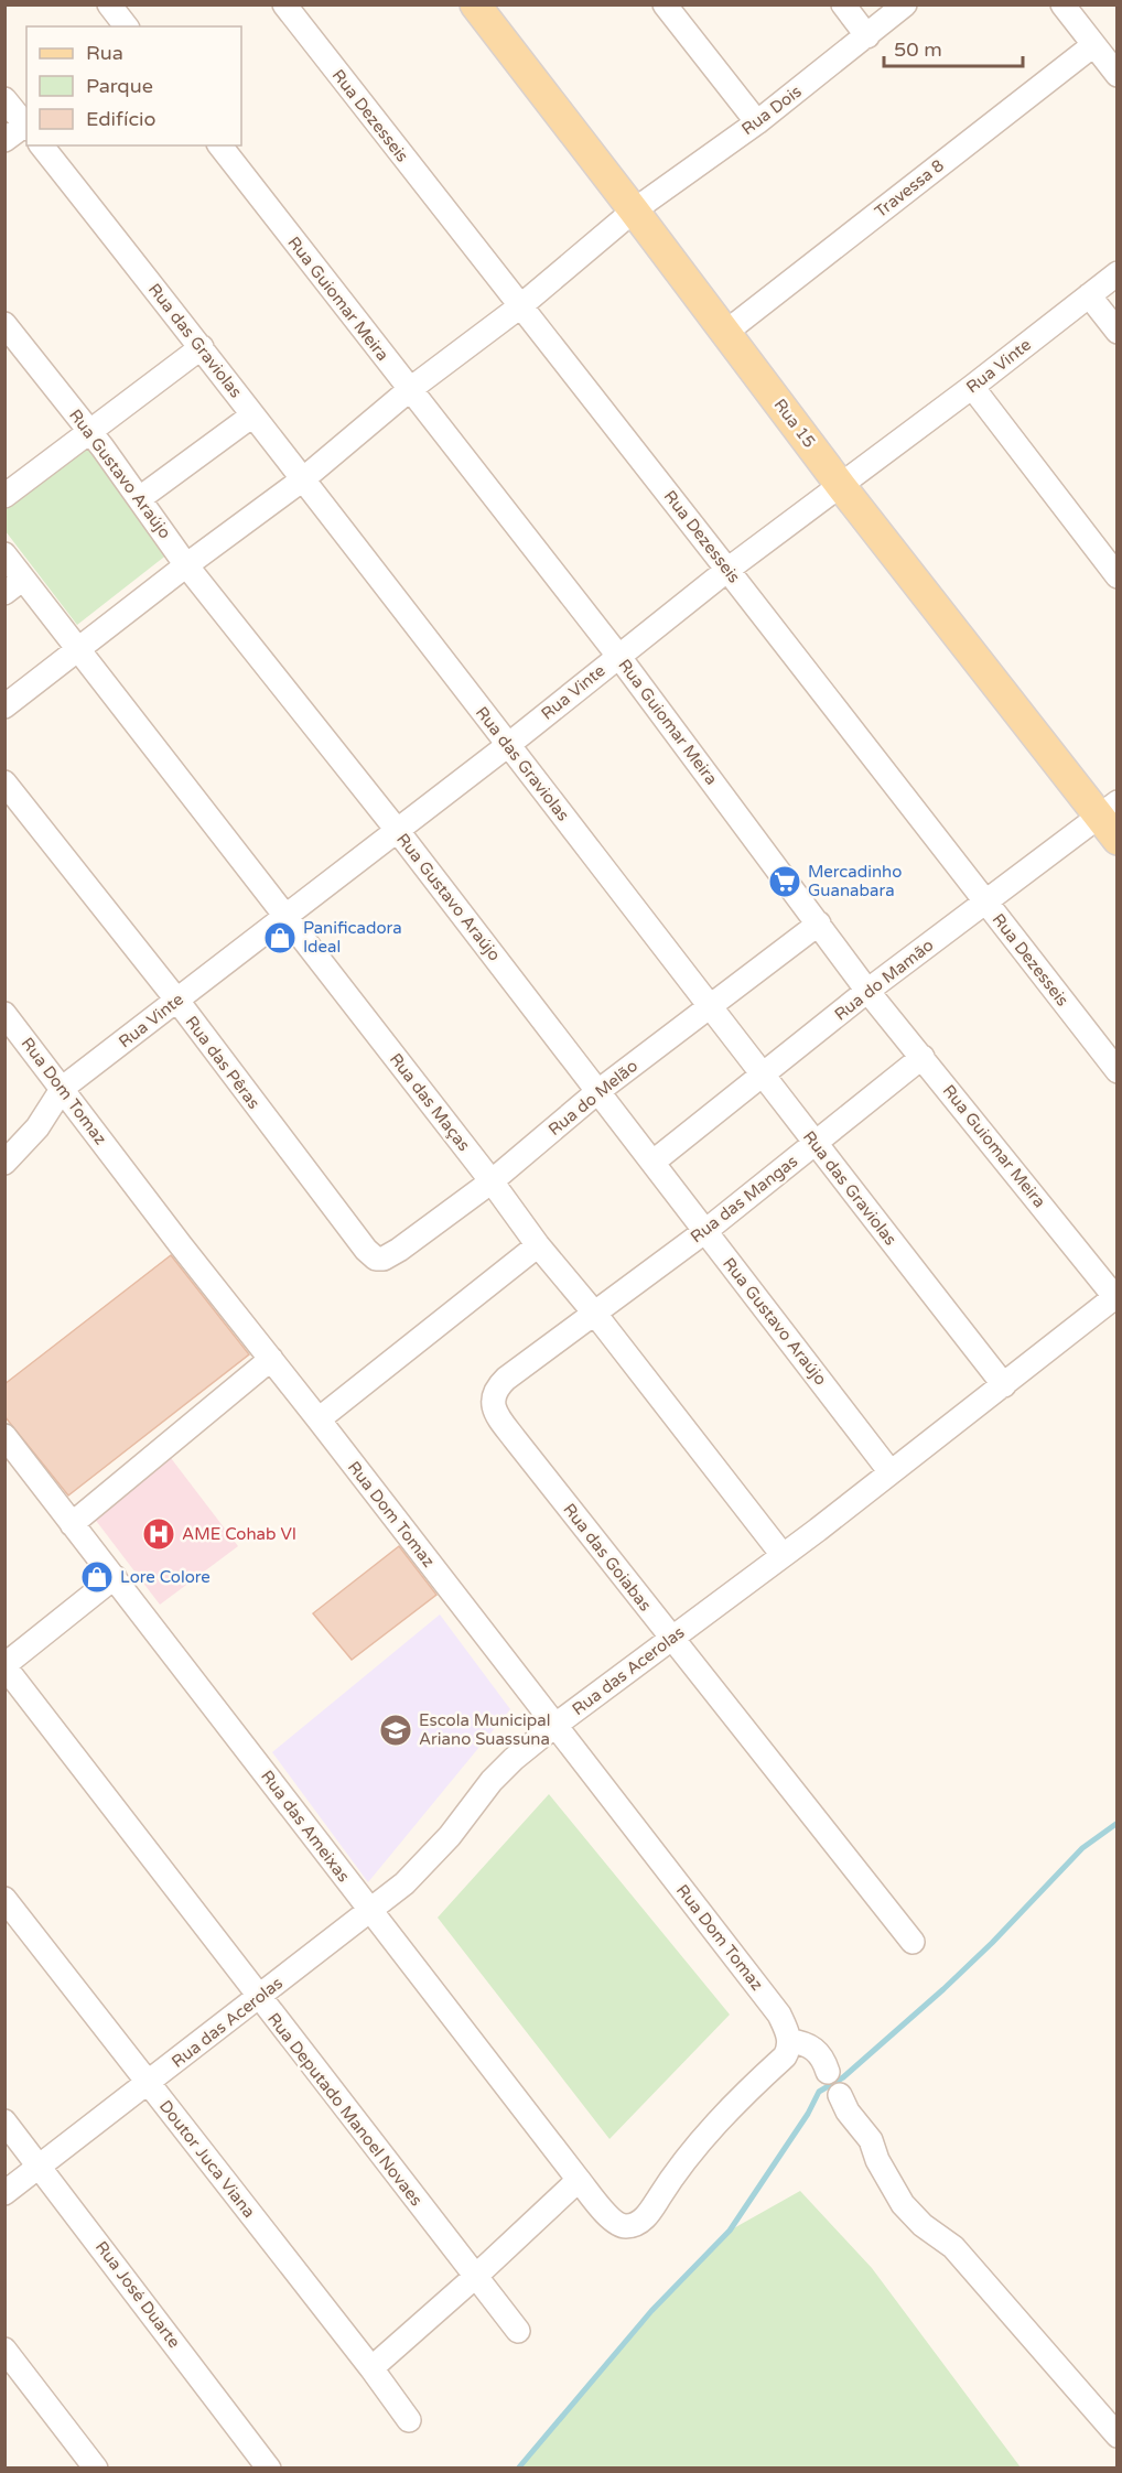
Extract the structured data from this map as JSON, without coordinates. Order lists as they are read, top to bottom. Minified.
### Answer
{"streets":{"main road":["Rua 15"],"street":["Rua Dois","Rua Dezesseis","Travessa 8","Rua Guiomar Meira","Rua das Graviolas","Rua Vinte","Rua Gustavo Araújo","Rua do Mamão","Rua das Pêras","Rua Dom Tomaz","Rua do Melão","Rua das Maças","Rua das Mangas","Rua das Goiabas","Rua das Acerolas","Rua das Ameixas","Rua Deputado Manoel Novaes","Doutor Juca Viana","Rua José Duarte"]},"crossings":[["Rua Dois","Rua Dezesseis"],["Rua Dois","Rua Guiomar Meira"],["Rua Dois","Rua 15"],["Rua Dezesseis","Rua Vinte"],["Rua Dezesseis","Rua do Mamão"],["Travessa 8","Rua 15"],["Rua Guiomar Meira","Rua Vinte"],["Rua Guiomar Meira","Rua do Mamão"],["Rua Guiomar Meira","Rua do Melão"],["Rua Guiomar Meira","Rua das Mangas"],["Rua Guiomar Meira","Rua das Acerolas"],["Rua das Graviolas","Rua Vinte"],["Rua das Graviolas","Rua do Mamão"],["Rua das Graviolas","Rua do Melão"],["Rua das Graviolas","Rua das Mangas"],["Rua das Graviolas","Rua das Acerolas"],["Rua Vinte","Rua 15"],["Rua Vinte","Rua Gustavo Araújo"],["Rua Vinte","Rua das Pêras"],["Rua Vinte","Rua Dom Tomaz"],["Rua Vinte","Rua das Maças"],["Rua 15","Rua do Mamão"],["Rua Gustavo Araújo","Rua do Mamão"],["Rua Gustavo Araújo","Rua do Melão"],["Rua Gustavo Araújo","Rua das Mangas"],["Rua Gustavo Araújo","Rua das Acerolas"],["Rua das Pêras","Rua do Melão"],["Rua Dom Tomaz","Rua das Acerolas"],["Rua Dom Tomaz","Rua das Ameixas"],["Rua do Melão","Rua das Maças"],["Rua das Maças","Rua das Mangas"],["Rua das Maças","Rua das Goiabas"],["Rua das Maças","Rua das Acerolas"],["Rua das Mangas","Rua das Goiabas"],["Rua das Goiabas","Rua das Acerolas"],["Rua das Acerolas","Rua das Ameixas"],["Rua das Acerolas","Rua Deputado Manoel Novaes"],["Rua das Acerolas","Doutor Juca Viana"],["Rua das Acerolas","Rua José Duarte"]],"places":{"supermarket":["Mercadinho Guanabara"],"shop":["Panificadora Ideal","Lore Colore"],"hospital":["AME Cohab VI"],"school or university":["Escola Municipal Ariano Suassuna"]},"legend":["Rua","Parque","Edifício"],"scale_bar":"50 m"}
